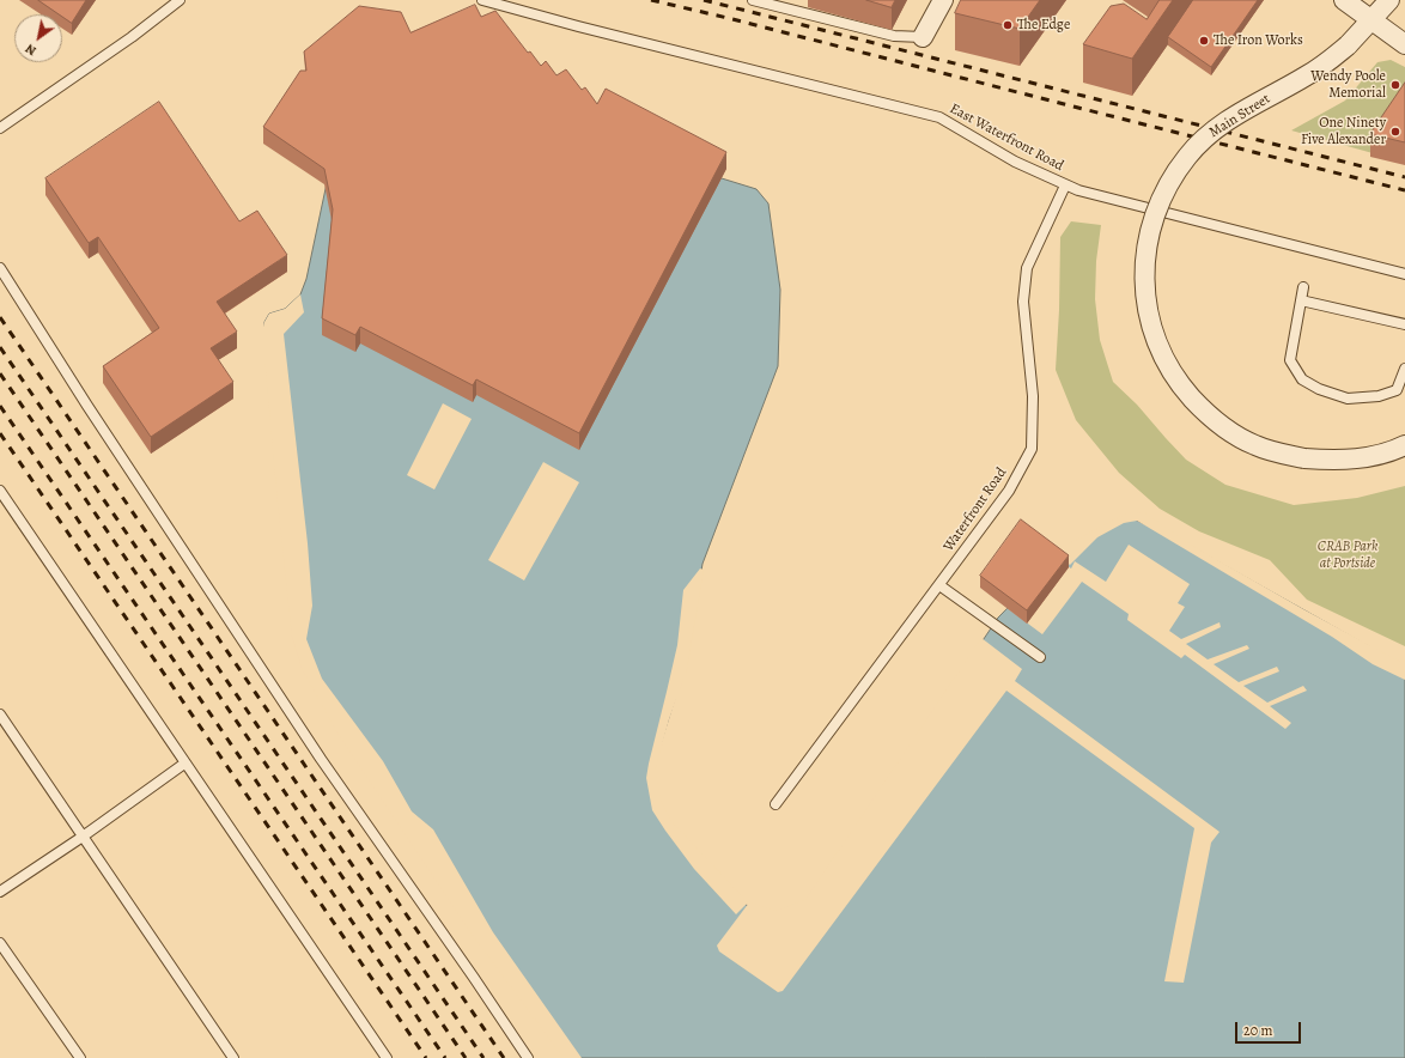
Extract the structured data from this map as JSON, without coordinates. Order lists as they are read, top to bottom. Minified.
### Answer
{"streets":{"street":["Main Street"],"lane":["East Waterfront Road","Waterfront Road"]},"crossings":[["East Waterfront Road","Waterfront Road"]],"parks":["CRAB Park at Portside"],"places":["The Edge","The Iron Works","Wendy Poole Memorial","One Ninety Five Alexander"],"scale_bar":"20 m","north":"bottom left"}
